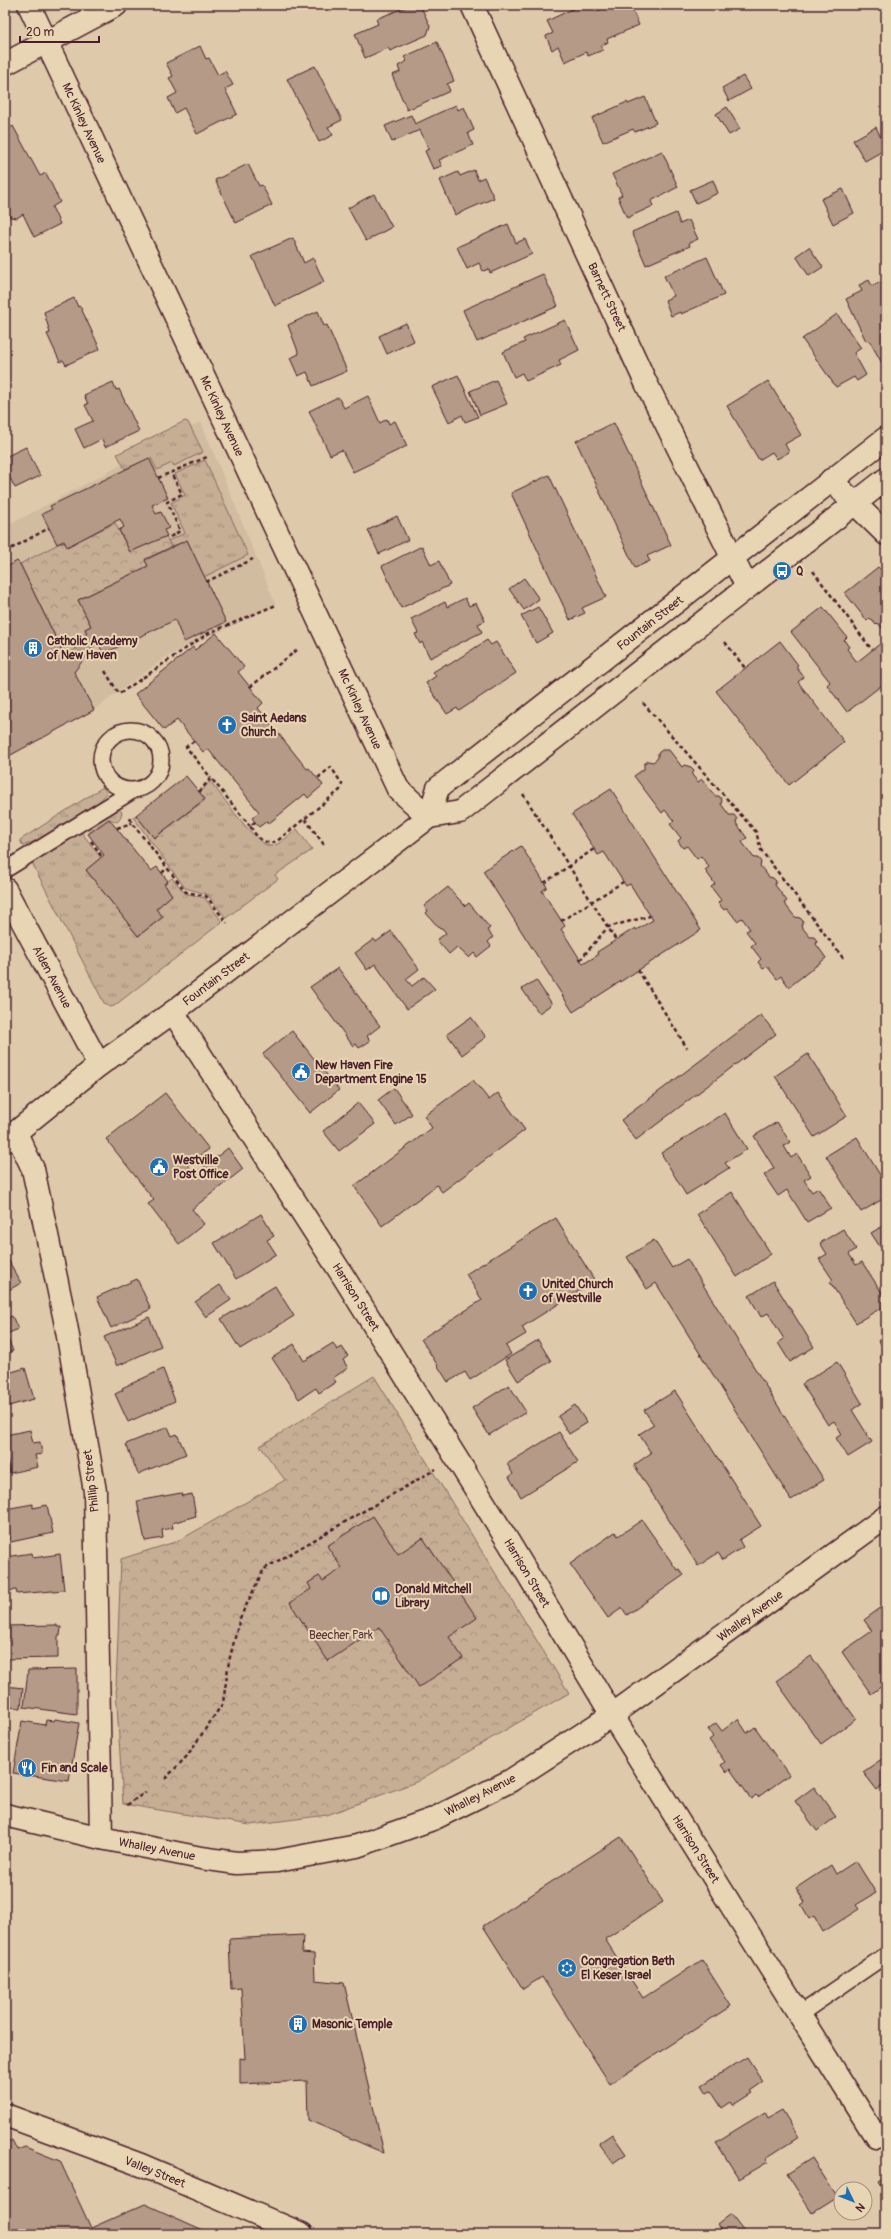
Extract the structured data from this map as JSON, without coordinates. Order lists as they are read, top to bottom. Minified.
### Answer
{"streets":{"street":["Mc Kinley Avenue","Barnett Street","Fountain Street","Alden Avenue","Harrison Street","Phillip Street","Whalley Avenue","Valley Street"]},"crossings":[["Mc Kinley Avenue","Fountain Street"],["Barnett Street","Fountain Street"],["Fountain Street","Alden Avenue"],["Fountain Street","Harrison Street"],["Fountain Street","Phillip Street"],["Harrison Street","Whalley Avenue"],["Phillip Street","Whalley Avenue"]],"parks":["Beecher Park"],"places":{"bus stop":["Q"],"building":["Catholic Academy of New Haven","Masonic Temple"],"church":["Saint Aedans Church","United Church of Westville"],"public building":["New Haven Fire Department Engine 15","Westville Post Office"],"library":["Donald Mitchell Library"],"restaurant":["Fin and Scale"],"synagogue":["Congregation Beth El Keser Israel"]},"scale_bar":"20 m","north":"bottom right"}
